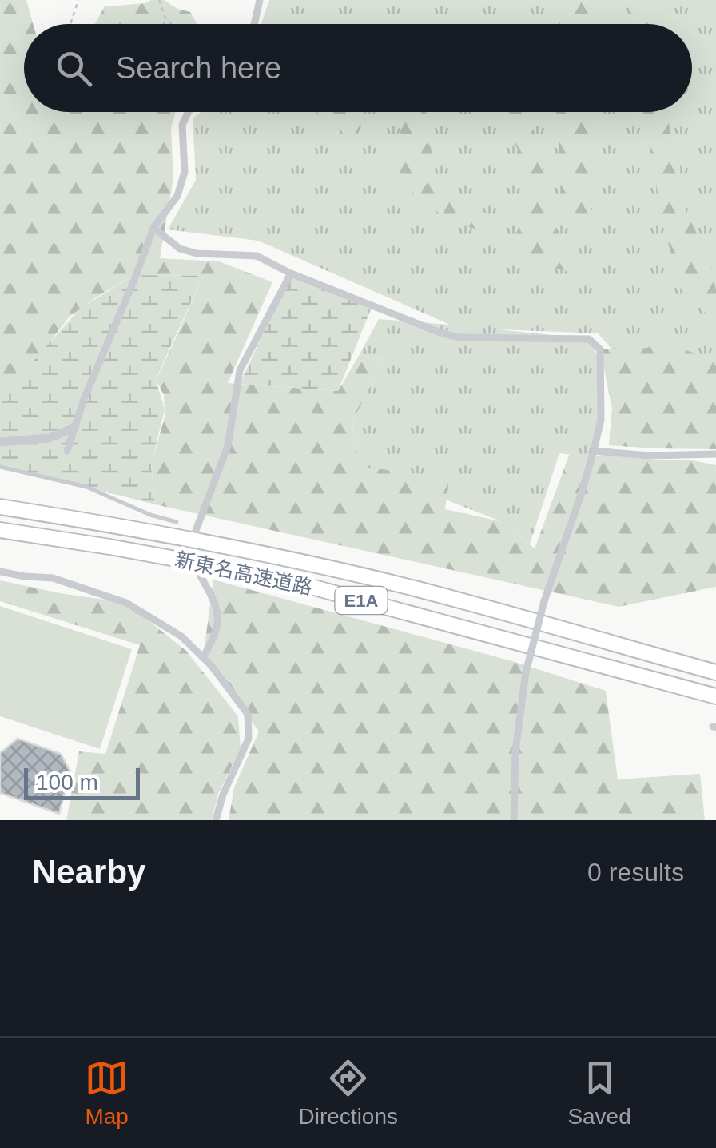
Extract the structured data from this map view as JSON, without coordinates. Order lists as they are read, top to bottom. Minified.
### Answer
{"streets":{"highway":["新東名高速道路","E1A"]},"scale_bar":"100 m","page":{"search":"Search here","scale":"100 m","heading":["Nearby","0 results"],"nav":["Map","Directions","Saved"]}}
